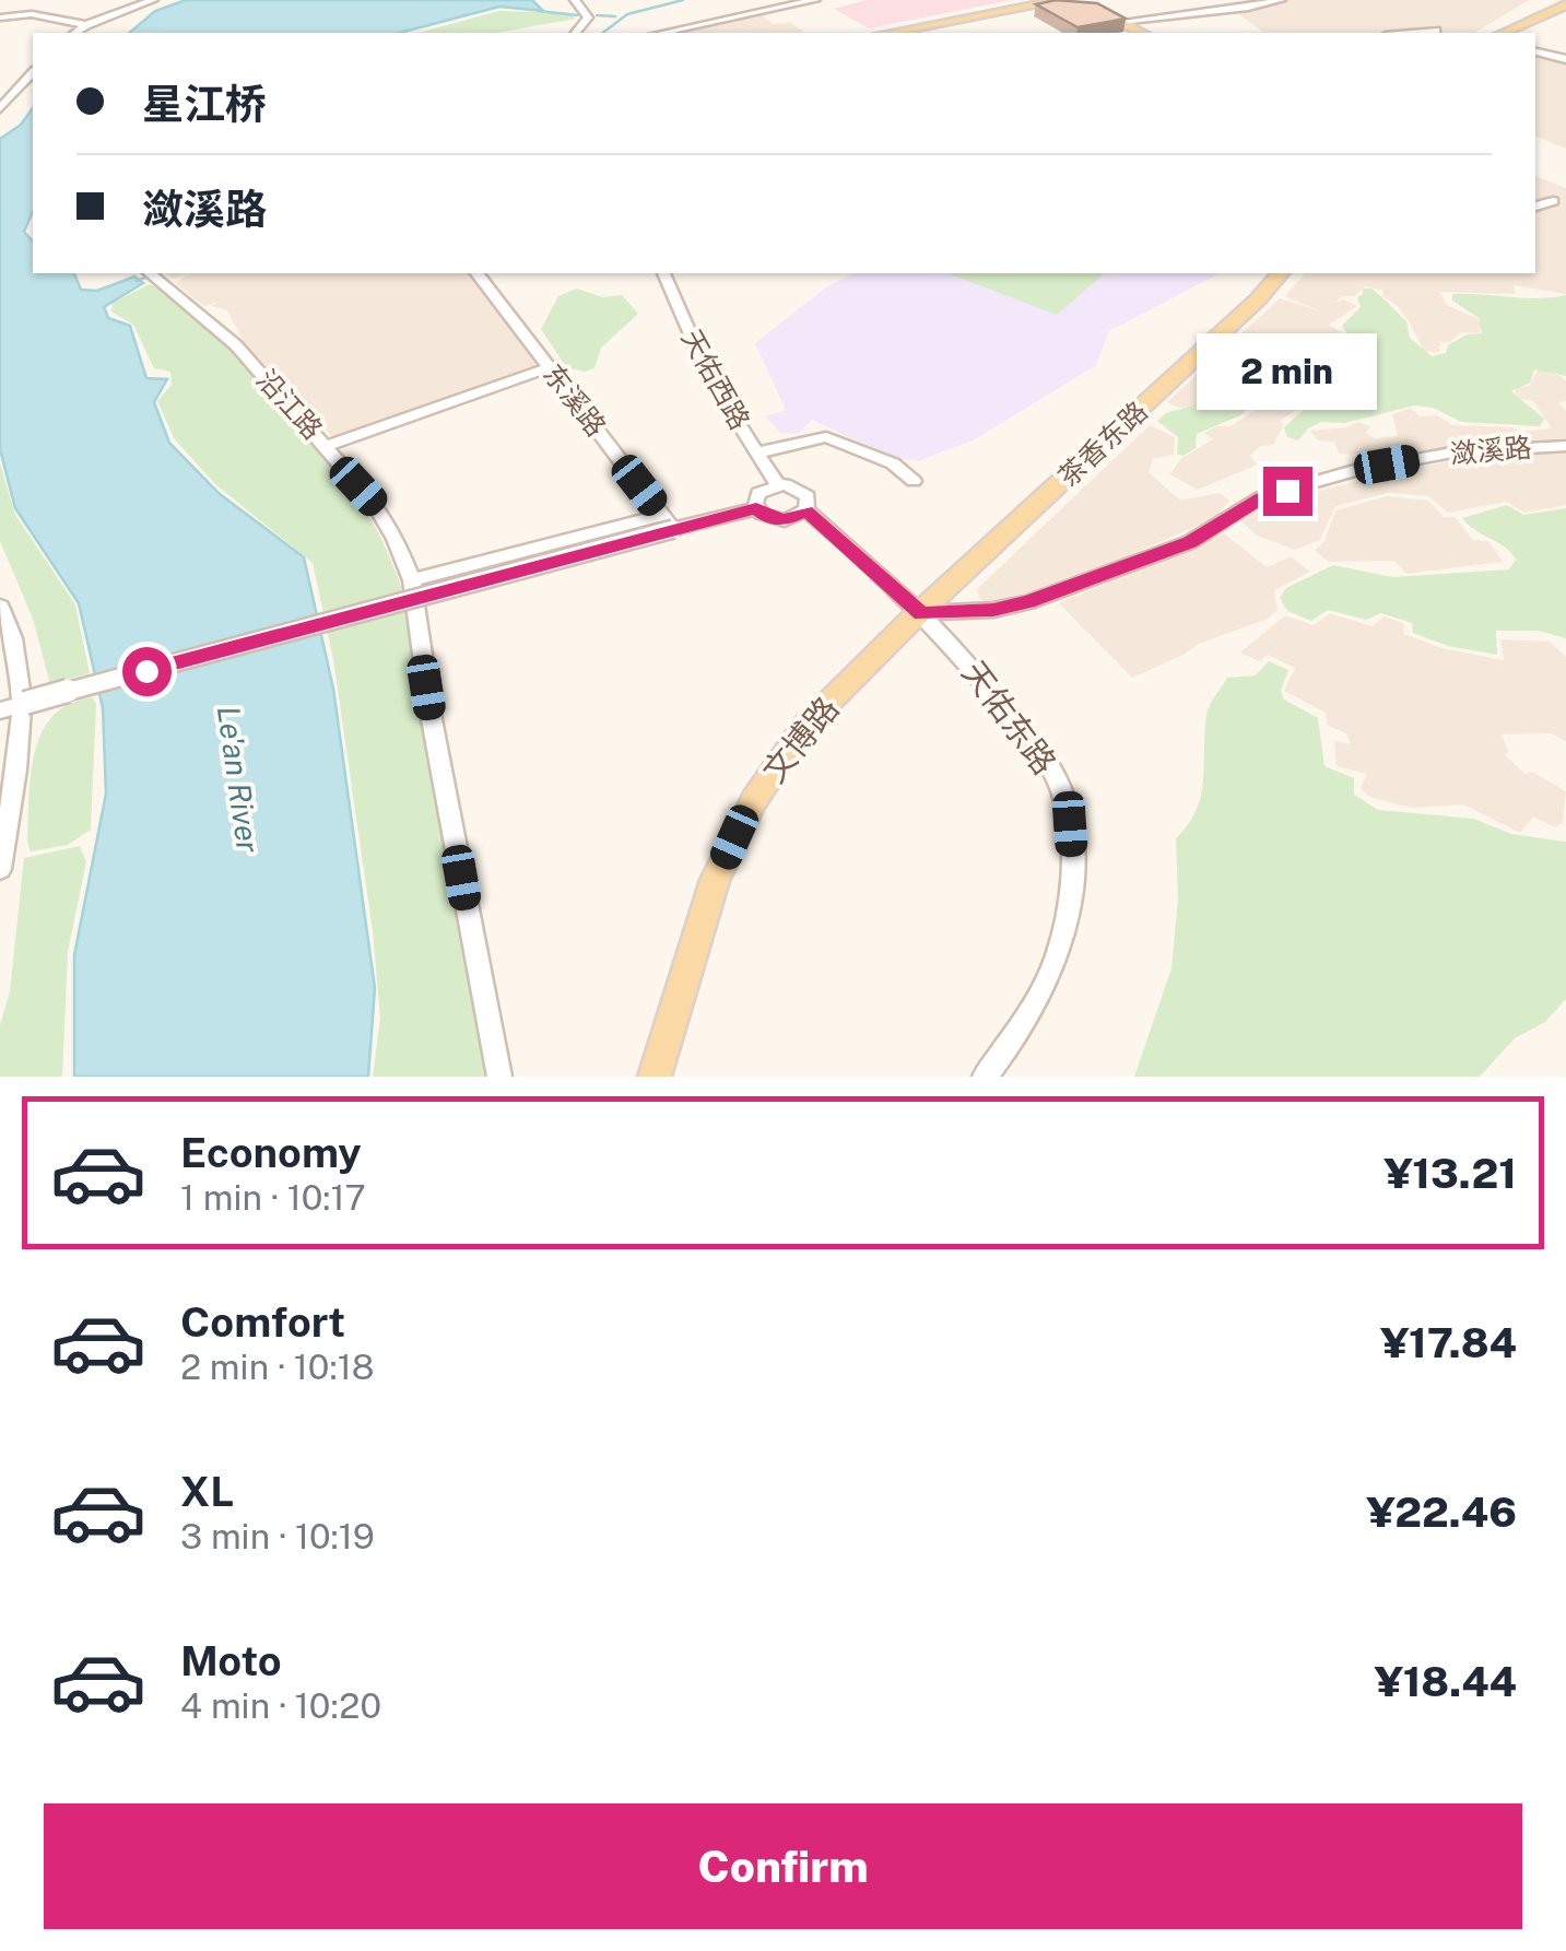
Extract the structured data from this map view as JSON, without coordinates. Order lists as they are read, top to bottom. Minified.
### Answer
{"streets":{"main road":["茶香东路","文博路"],"street":["天佑西路","东溪路","沿江路","潋溪路","天佑东路"]},"crossings":[["茶香东路","潋溪路"],["茶香东路","天佑东路"],["茶香东路","文博路"],["潋溪路","天佑东路"],["潋溪路","文博路"],["天佑东路","文博路"]],"water":["Le'an River"],"page":{"banner":["星江桥","潋溪路"],"bubble":"2 min","list":[{"name":"Economy","note":"1 min · 10:17","value":"¥13.21"},{"name":"Comfort","note":"2 min · 10:18","value":"¥17.84"},{"name":"XL","note":"3 min · 10:19","value":"¥22.46"},{"name":"Moto","note":"4 min · 10:20","value":"¥18.44"}],"buttons":"Confirm"}}
